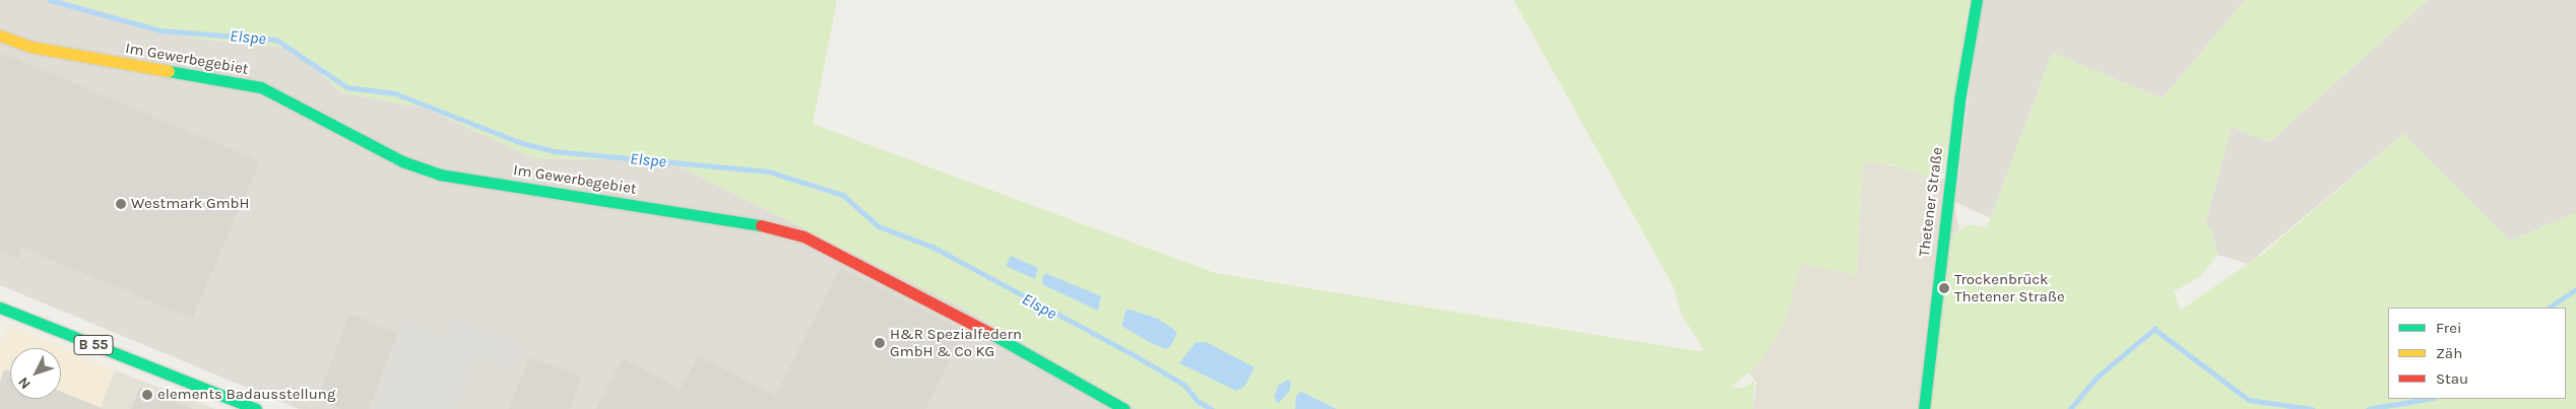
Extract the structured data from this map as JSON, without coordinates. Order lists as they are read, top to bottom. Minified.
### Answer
{"streets":{"street":["Im Gewerbegebiet","Thetener Straße","B 55"]},"water":["Elspe"],"places":["Westmark GmbH","Trockenbrück Thetener Straße","H&R Spezialfedern GmbH & Co KG","elements Badausstellung"],"legend":["Frei","Zäh","Stau"],"north":"bottom left"}
